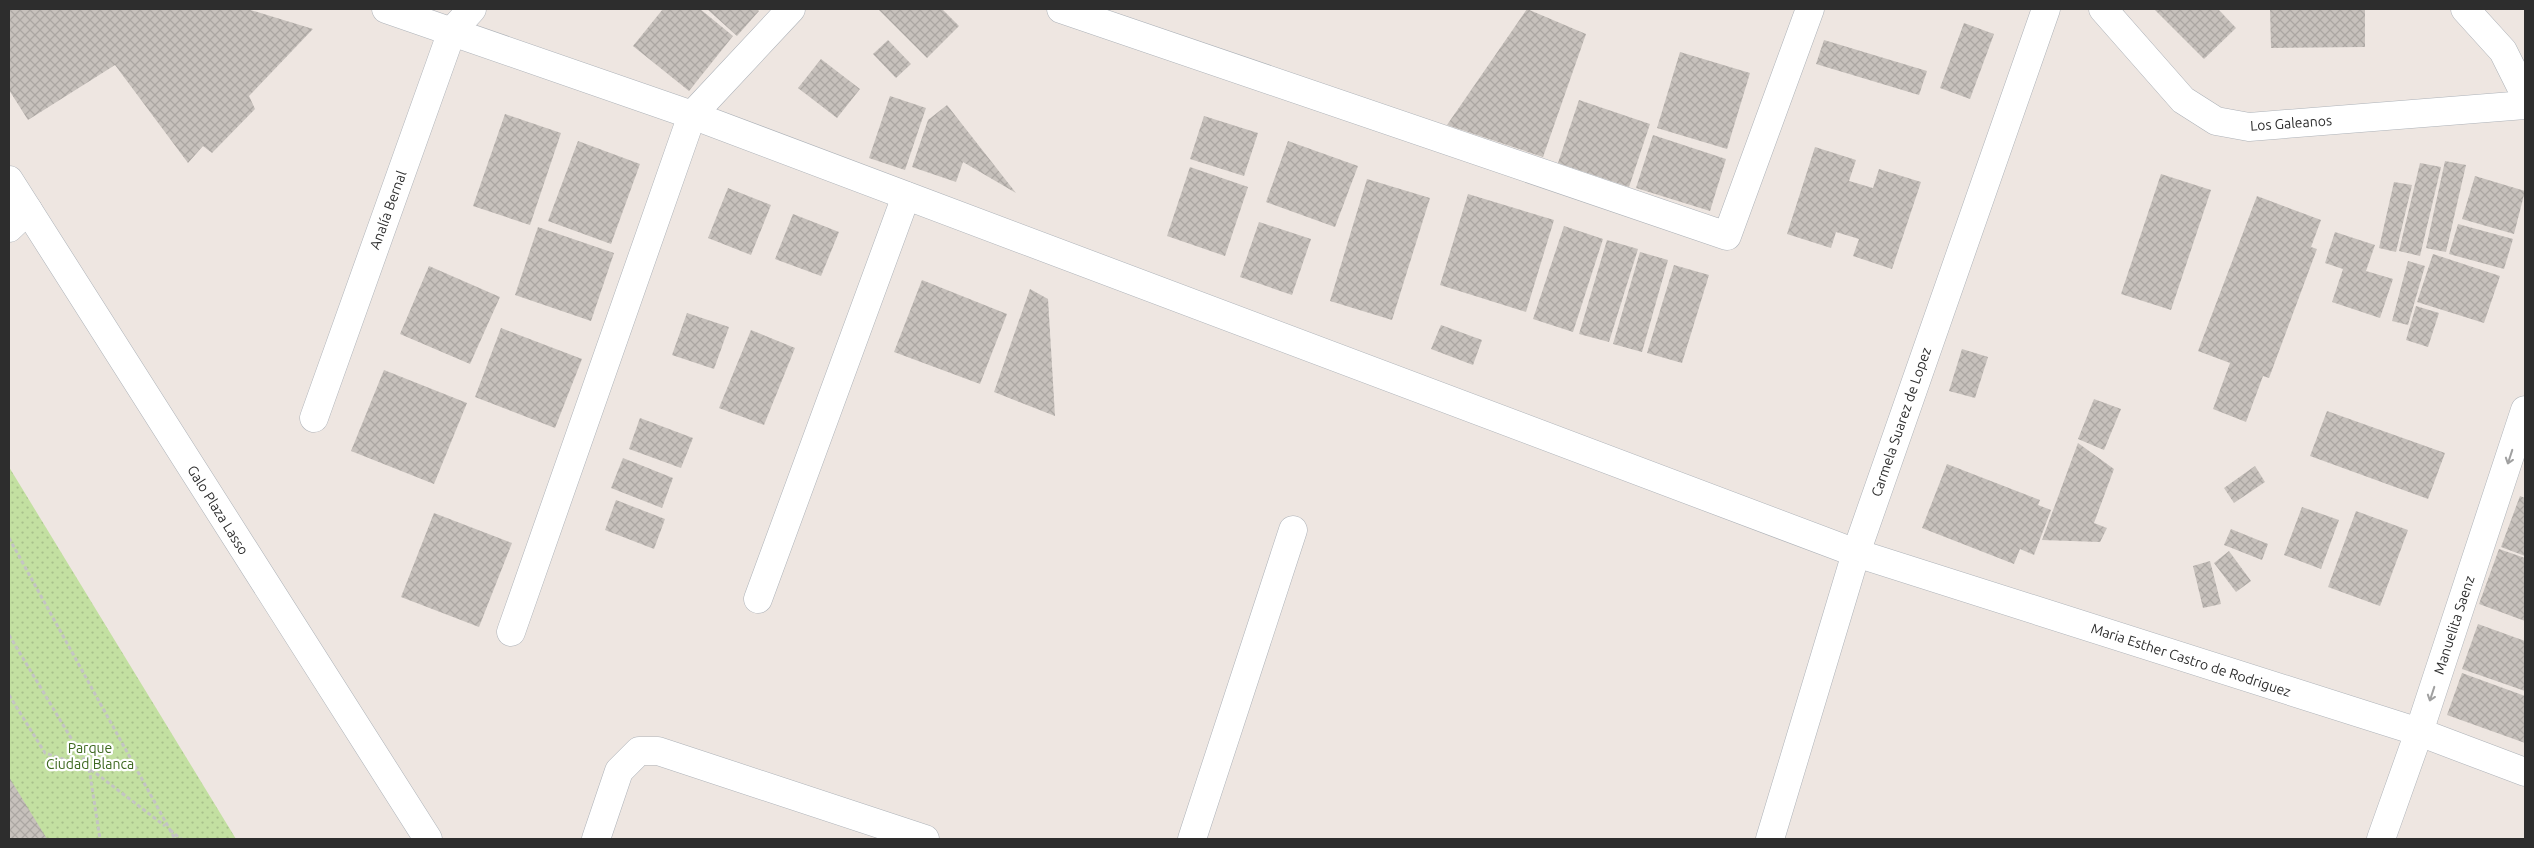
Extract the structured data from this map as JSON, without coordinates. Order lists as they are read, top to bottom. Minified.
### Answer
{"streets":{"street":["Los Galeanos","Analía Bernal","Carmela Suarez de Lopez","Galo Plaza Lasso","Manuelita Saenz","Maria Esther Castro de Rodriguez"]},"crossings":[["Analía Bernal","Maria Esther Castro de Rodriguez"],["Carmela Suarez de Lopez","Maria Esther Castro de Rodriguez"],["Manuelita Saenz","Maria Esther Castro de Rodriguez"]],"one_way":["Manuelita Saenz"],"parks":["Parque Ciudad Blanca"]}
